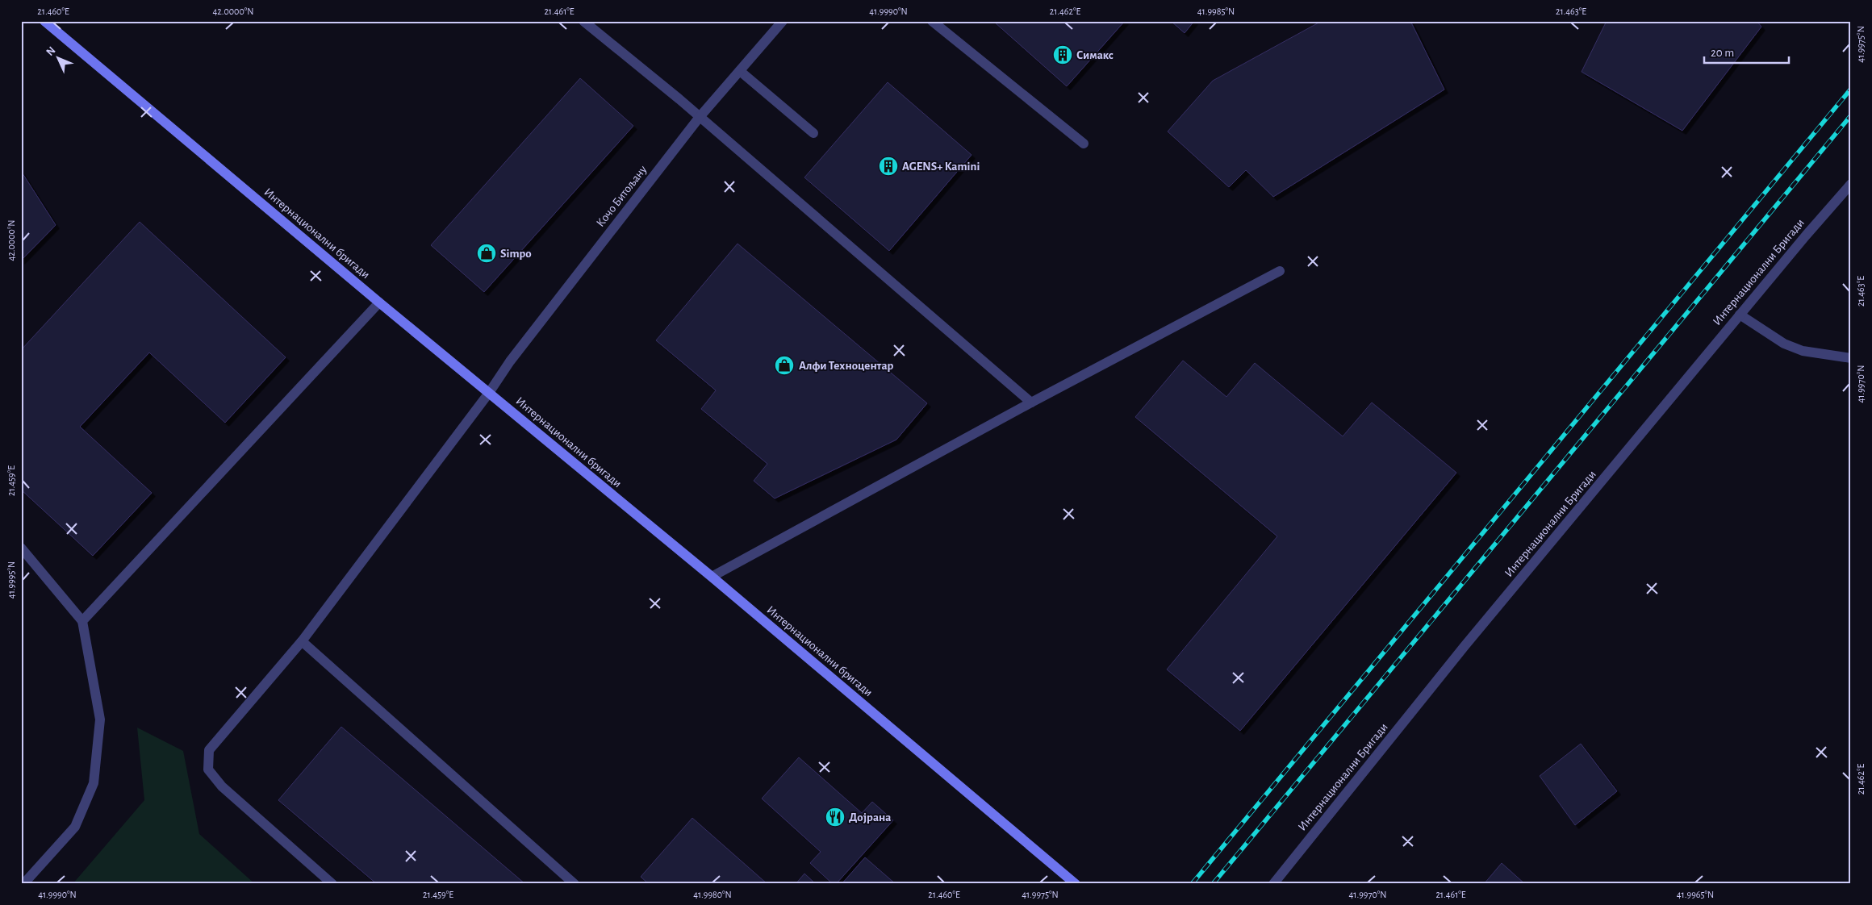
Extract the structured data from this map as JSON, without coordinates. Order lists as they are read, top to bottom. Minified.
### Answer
{"streets":{"street":["Кочо Битољану","Интернационални бригади","Интернационални Бригади"]},"crossings":[["Кочо Битољану","Интернационални бригади"]],"places":{"building":["Симакс","AGENS+ Kamini"],"shop":["Simpo","Алфи Техноцентар"],"restaurant":["Дојрана"]},"scale_bar":"20 m","north":"top left","coordinates":["21.460°E","42.0000°N","21.461°E","41.9990°N","21.462°E","41.9985°N","21.463°E","41.9975°N","41.9970°N","21.459°E","41.9995°N","41.9980°N","41.9965°N"]}
